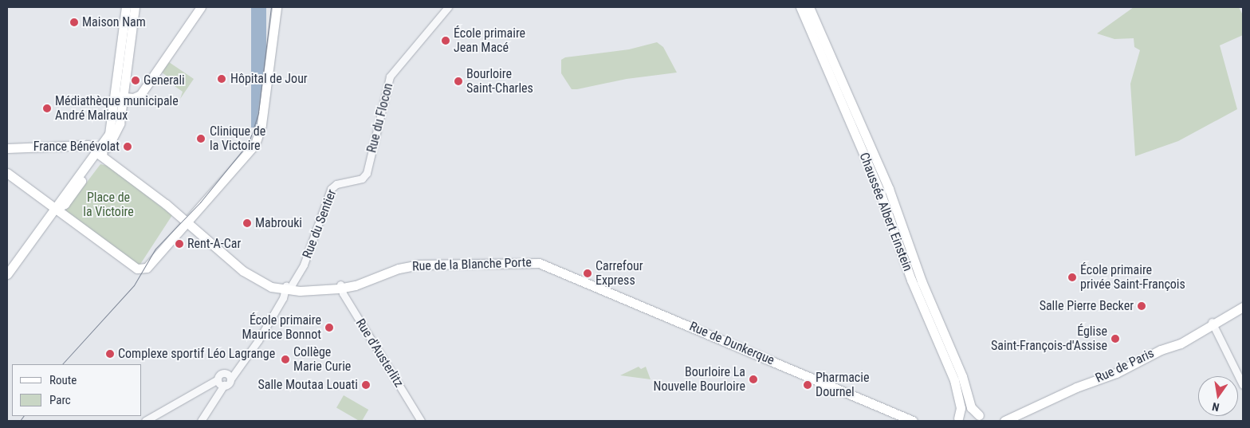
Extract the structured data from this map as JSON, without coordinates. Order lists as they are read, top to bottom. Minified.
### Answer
{"streets":{"main road":["Chaussée Albert Einstein","Rue de la Blanche Porte","Rue de Dunkerque","Rue de Paris"],"street":["Rue du Flocon","Rue du Sentier","Rue d'Austerlitz"]},"crossings":[["Rue du Flocon","Rue du Sentier"],["Rue du Sentier","Rue de la Blanche Porte"],["Rue de la Blanche Porte","Rue de Dunkerque"],["Rue de la Blanche Porte","Rue d'Austerlitz"]],"parks":["Place de la Victoire"],"places":["Maison Nam","École primaire Jean Macé","Hôpital de Jour","Generali","Bourloire Saint-Charles","Médiathèque municipale André Malraux","Clinique de la Victoire","France Bénévolat","Mabrouki","Rent-A-Car","Carrefour Express","École primaire privée Saint-François","Salle Pierre Becker","École primaire Maurice Bonnot","Église Saint-François-d'Assise","Complexe sportif Léo Lagrange","Collège Marie Curie","Bourloire La Nouvelle Bourloire","Salle Moutaa Louati","Pharmacie Dournel"],"legend":["Route","Parc"],"north":"bottom"}
